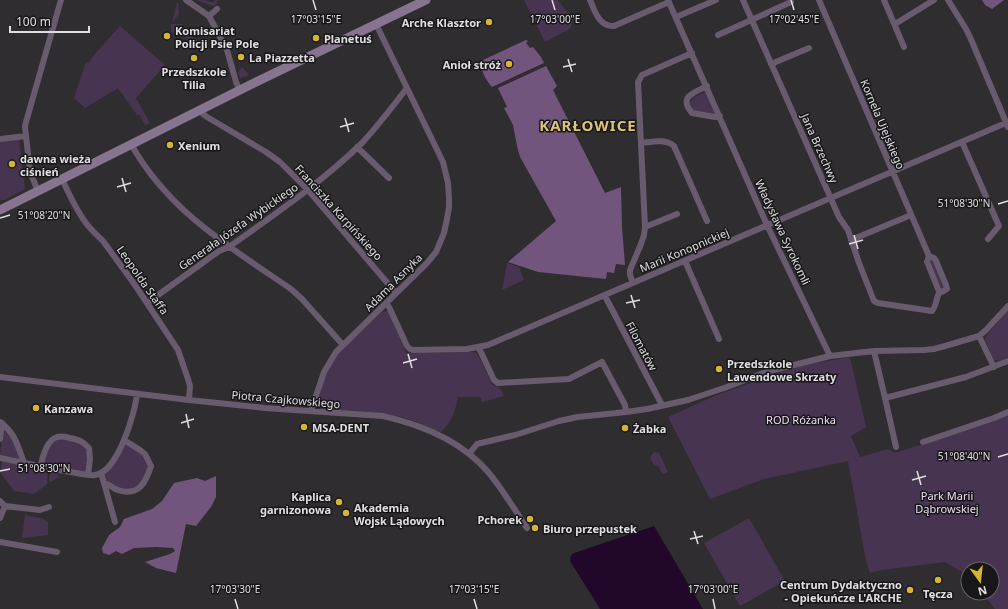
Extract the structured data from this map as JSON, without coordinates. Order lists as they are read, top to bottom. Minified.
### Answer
{"streets":{"street":["Kornela Ujejskiego","Jana Brzechwy","Franciszka Karpińskiego","Generała Józefa Wybickiego","Władysława Syrokomli","Marii Konopnickiej","Leopolda Staffa","Adama Asnyka","Filomatów","Piotra Czajkowskiego"]},"crossings":[["Kornela Ujejskiego","Jana Brzechwy"],["Kornela Ujejskiego","Marii Konopnickiej"],["Jana Brzechwy","Marii Konopnickiej"],["Franciszka Karpińskiego","Generała Józefa Wybickiego"],["Franciszka Karpińskiego","Adama Asnyka"],["Generała Józefa Wybickiego","Leopolda Staffa"],["Generała Józefa Wybickiego","Adama Asnyka"],["Władysława Syrokomli","Marii Konopnickiej"],["Marii Konopnickiej","Adama Asnyka"],["Marii Konopnickiej","Filomatów"],["Leopolda Staffa","Piotra Czajkowskiego"],["Adama Asnyka","Piotra Czajkowskiego"]],"districts":["KARŁOWICE"],"parks":["ROD Różanka","Park Marii Dąbrowskiej"],"places":["Arche Klasztor","Komisariat Policji Psie Pole","Planetuś","La Piazzetta","Przedszkole Tilia","Anioł stróż","Xenium","dawna wieża ciśnień","Przedszkole Lawendowe Skrzaty","Kanzawa","MSA-DENT","Żabka","Kaplica garnizonowa","Akademia Wojsk Lądowych","Pchorek","Biuro przepustek","Tęcza","Centrum Dydaktyczno - Opiekuńcze L'ARCHE"],"scale_bar":"100 m","north":"bottom","coordinates":["17°03'15\"E","17°03'00\"E","17°02'45\"E","51°08'30\"N","51°08'20\"N","51°08'40\"N","17°03'30\"E"]}
